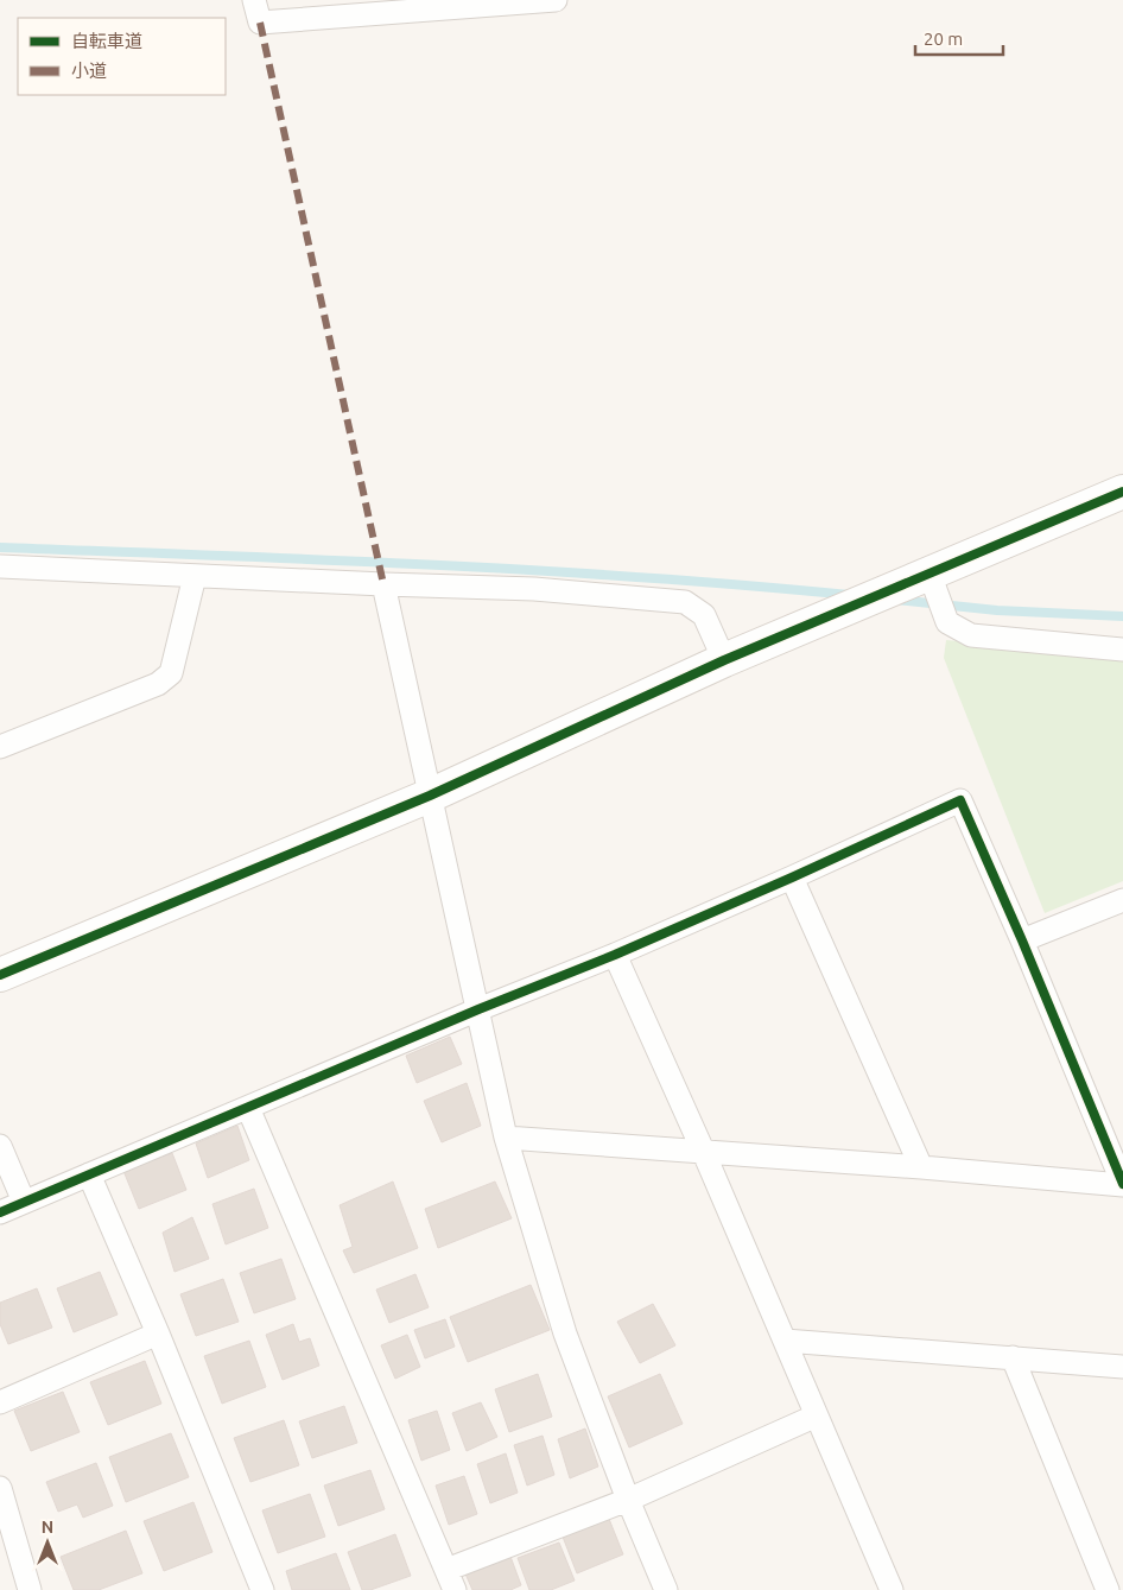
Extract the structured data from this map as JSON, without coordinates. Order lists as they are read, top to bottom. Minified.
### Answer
{"legend":["自転車道","小道"],"scale_bar":"20 m","north":"top"}
